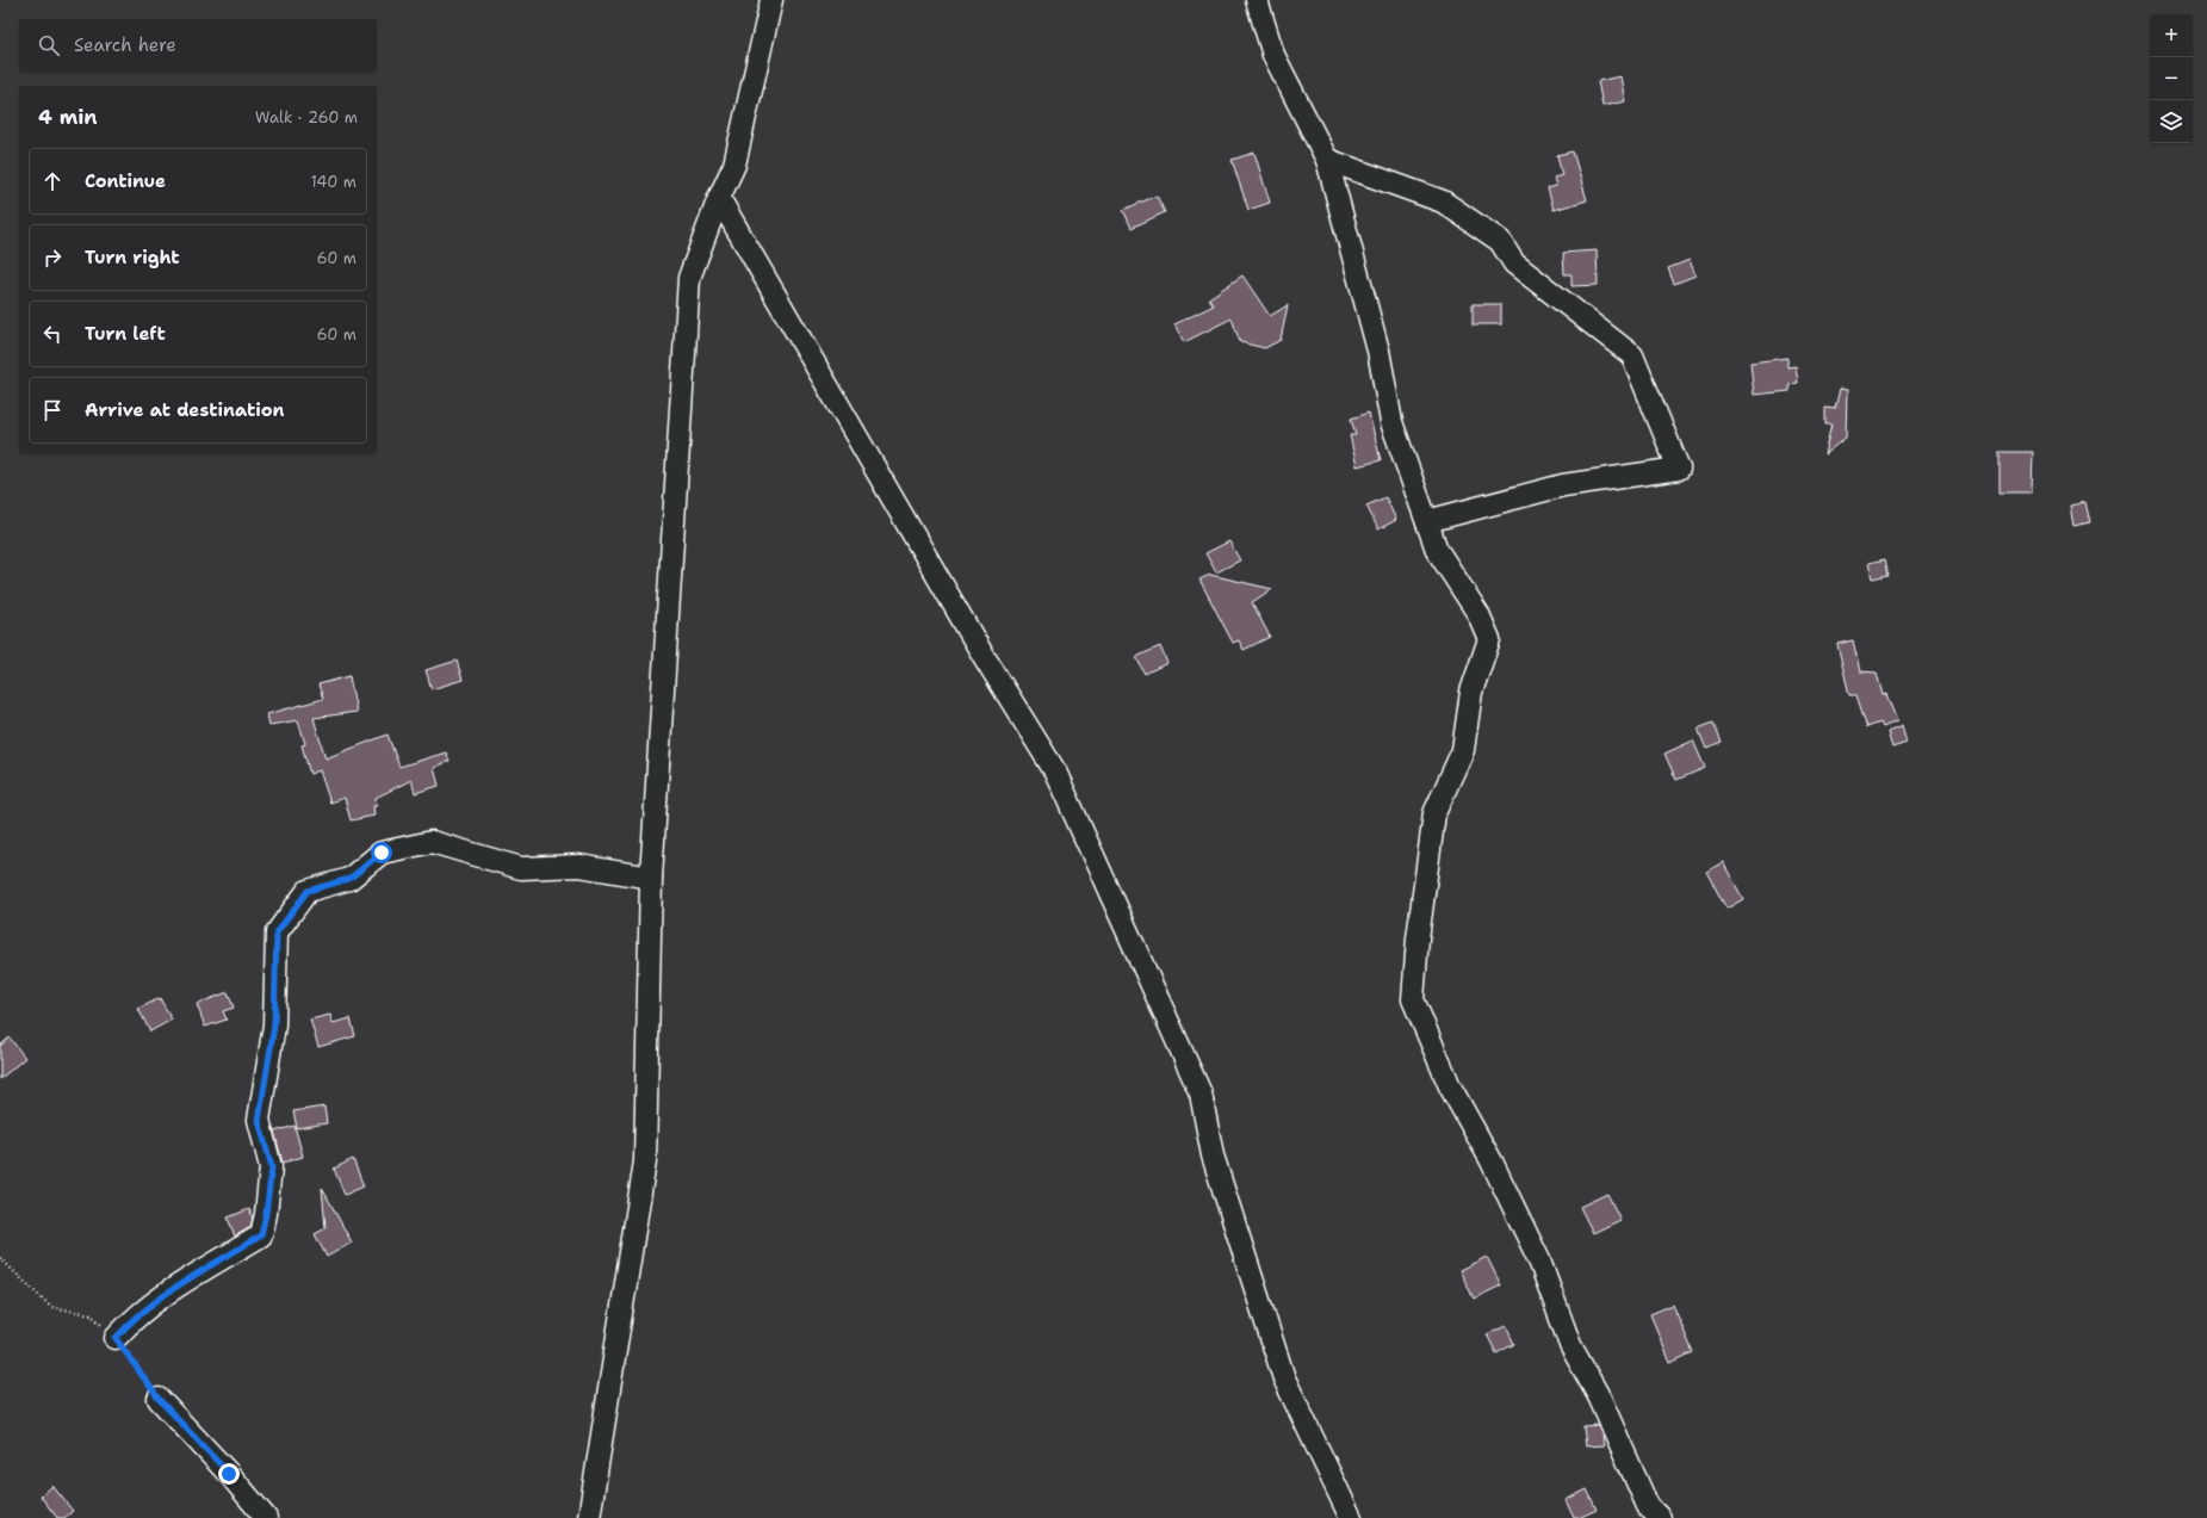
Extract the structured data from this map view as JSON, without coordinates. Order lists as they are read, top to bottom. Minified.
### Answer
{"page":{"map_buttons":["+","−"],"search":"Search here","heading":["4 min","Walk · 260 m"],"list":[["Continue","140 m"],["Turn right","60 m"],["Turn left","60 m"],"Arrive at destination"]}}
